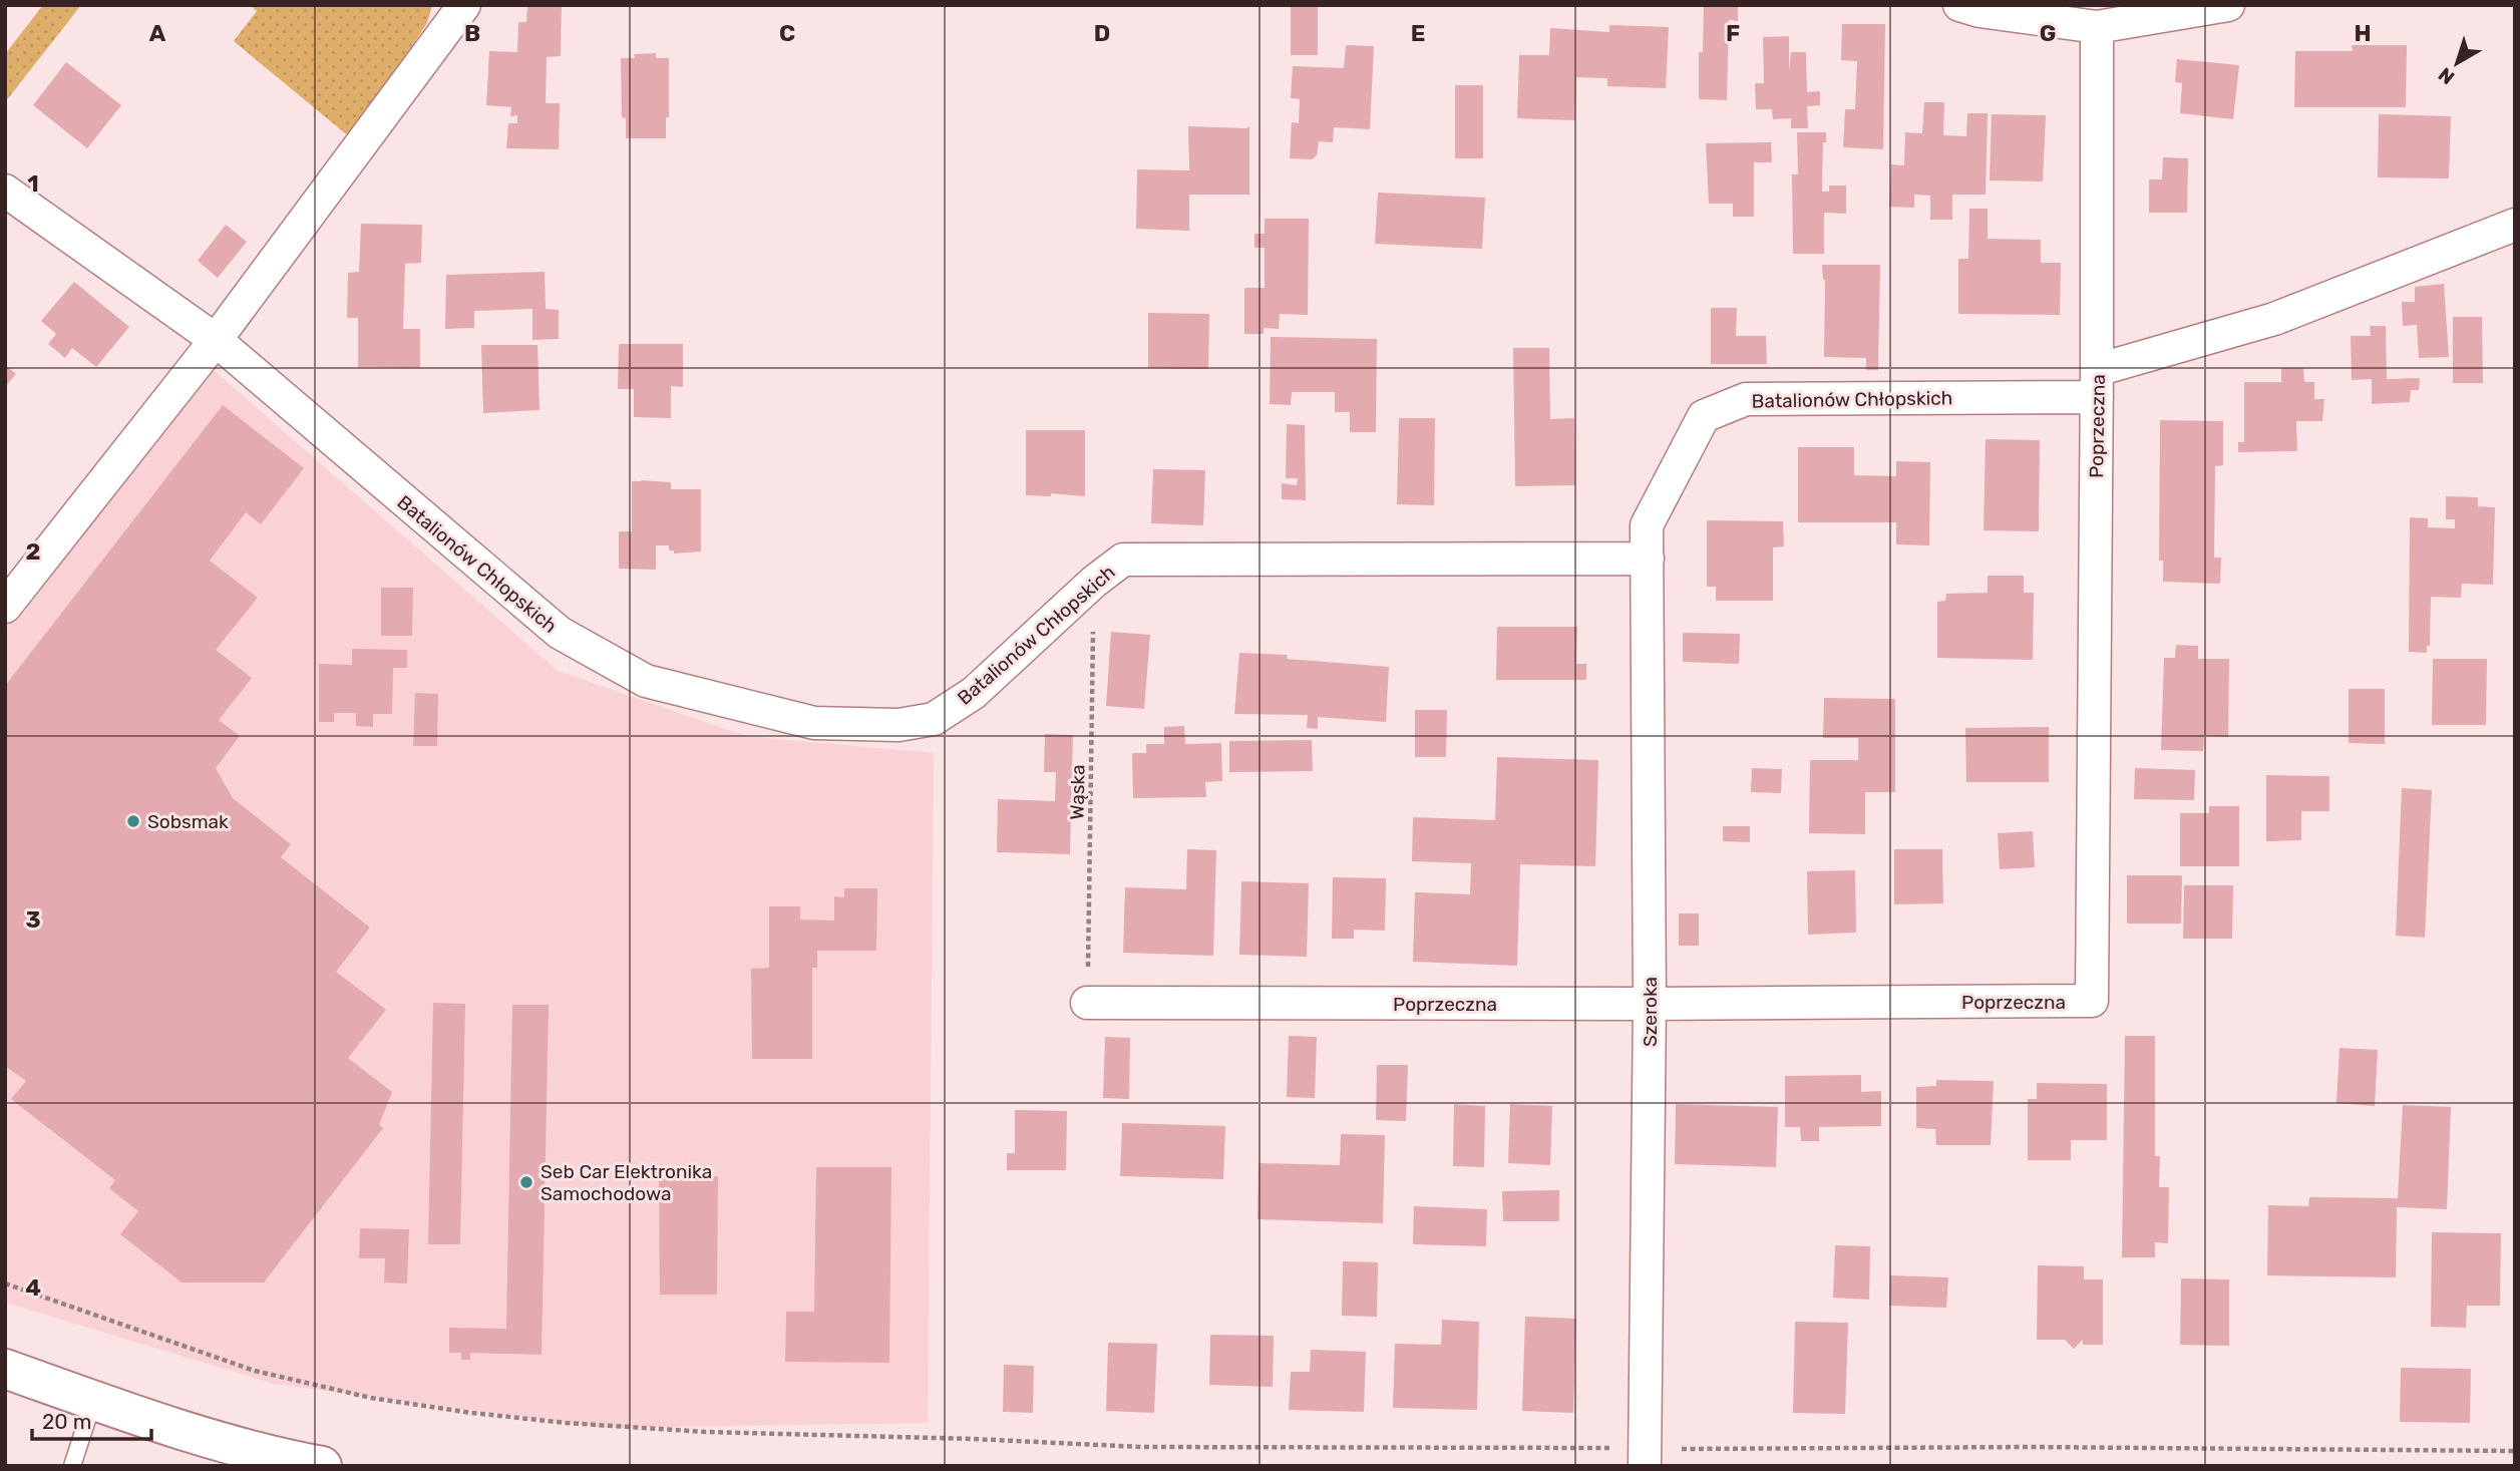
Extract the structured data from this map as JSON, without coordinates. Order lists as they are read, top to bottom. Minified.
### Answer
{"streets":{"street":["Batalionów Chłopskich","Poprzeczna","Szeroka"],"path":["Wąska"]},"crossings":[["Batalionów Chłopskich","Poprzeczna"],["Batalionów Chłopskich","Wąska"],["Batalionów Chłopskich","Szeroka"],["Poprzeczna","Wąska"],["Poprzeczna","Szeroka"]],"places":["Sobsmak","Seb Car Elektronika Samochodowa"],"scale_bar":"20 m","north":"bottom left","grid":{"columns":["A","B","C","D","E","F","G","H"],"rows":["1","2","3","4"]}}
